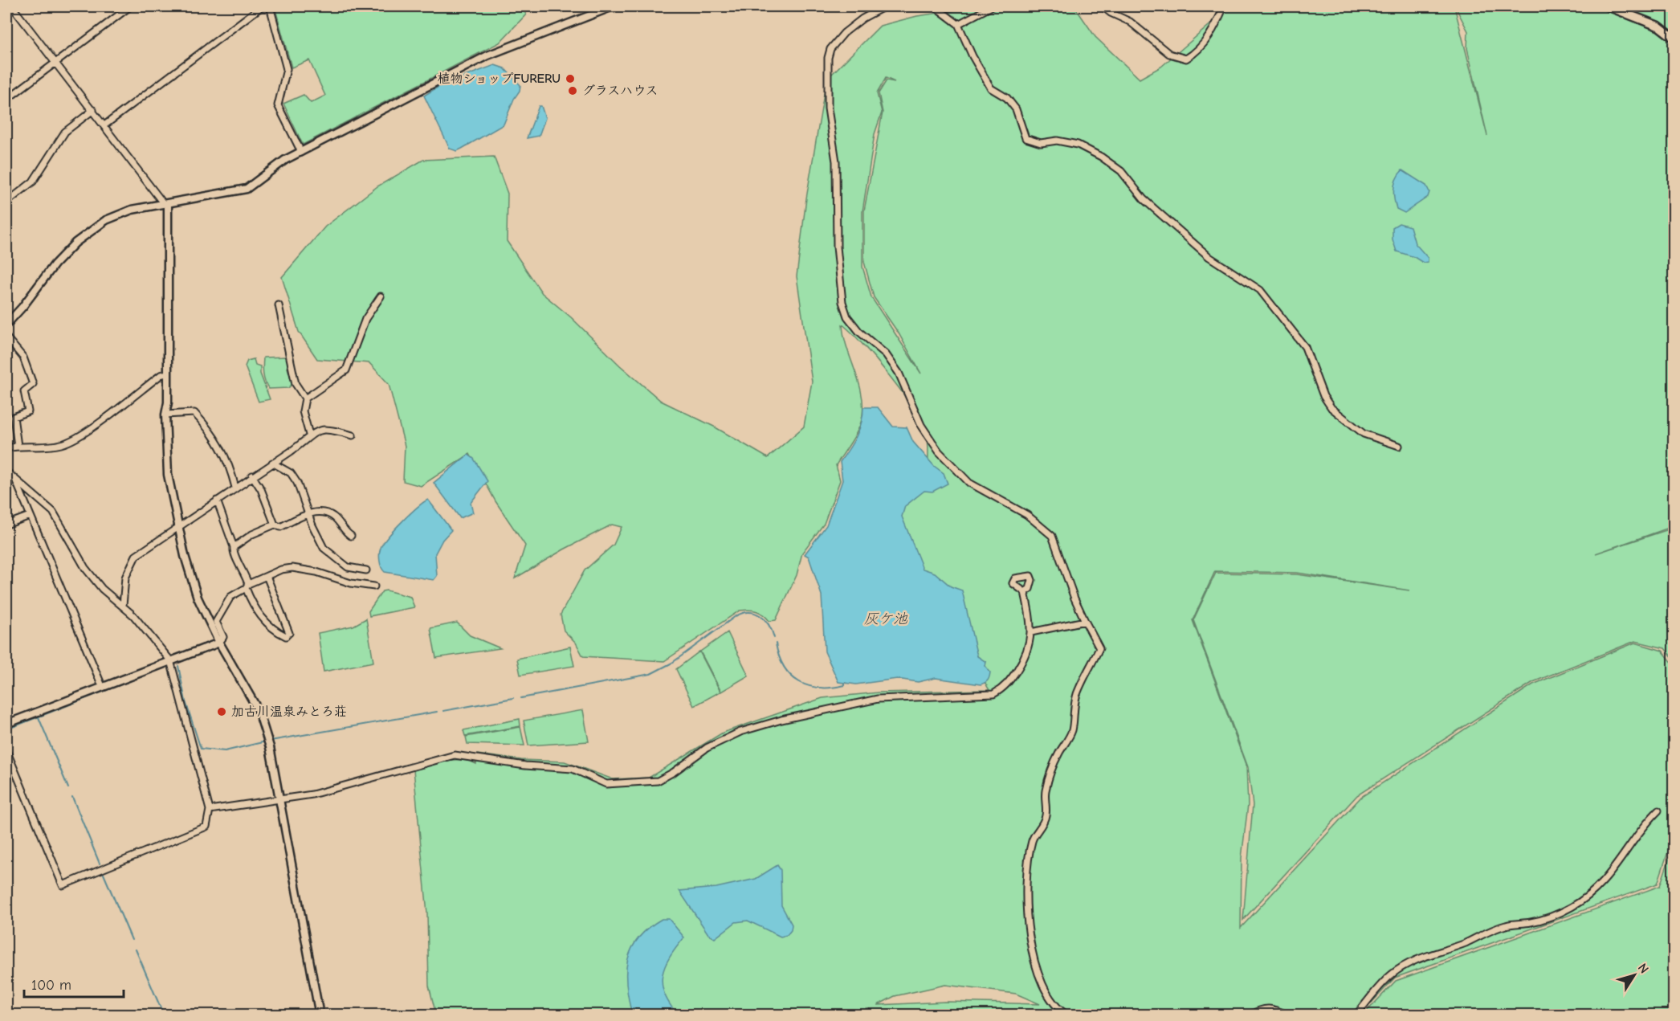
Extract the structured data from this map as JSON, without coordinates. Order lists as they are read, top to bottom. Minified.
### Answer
{"water":["灰ケ池"],"places":["植物ショップFURERU","グラスハウス","加古川温泉みとろ荘"],"scale_bar":"100 m","north":"top right"}
